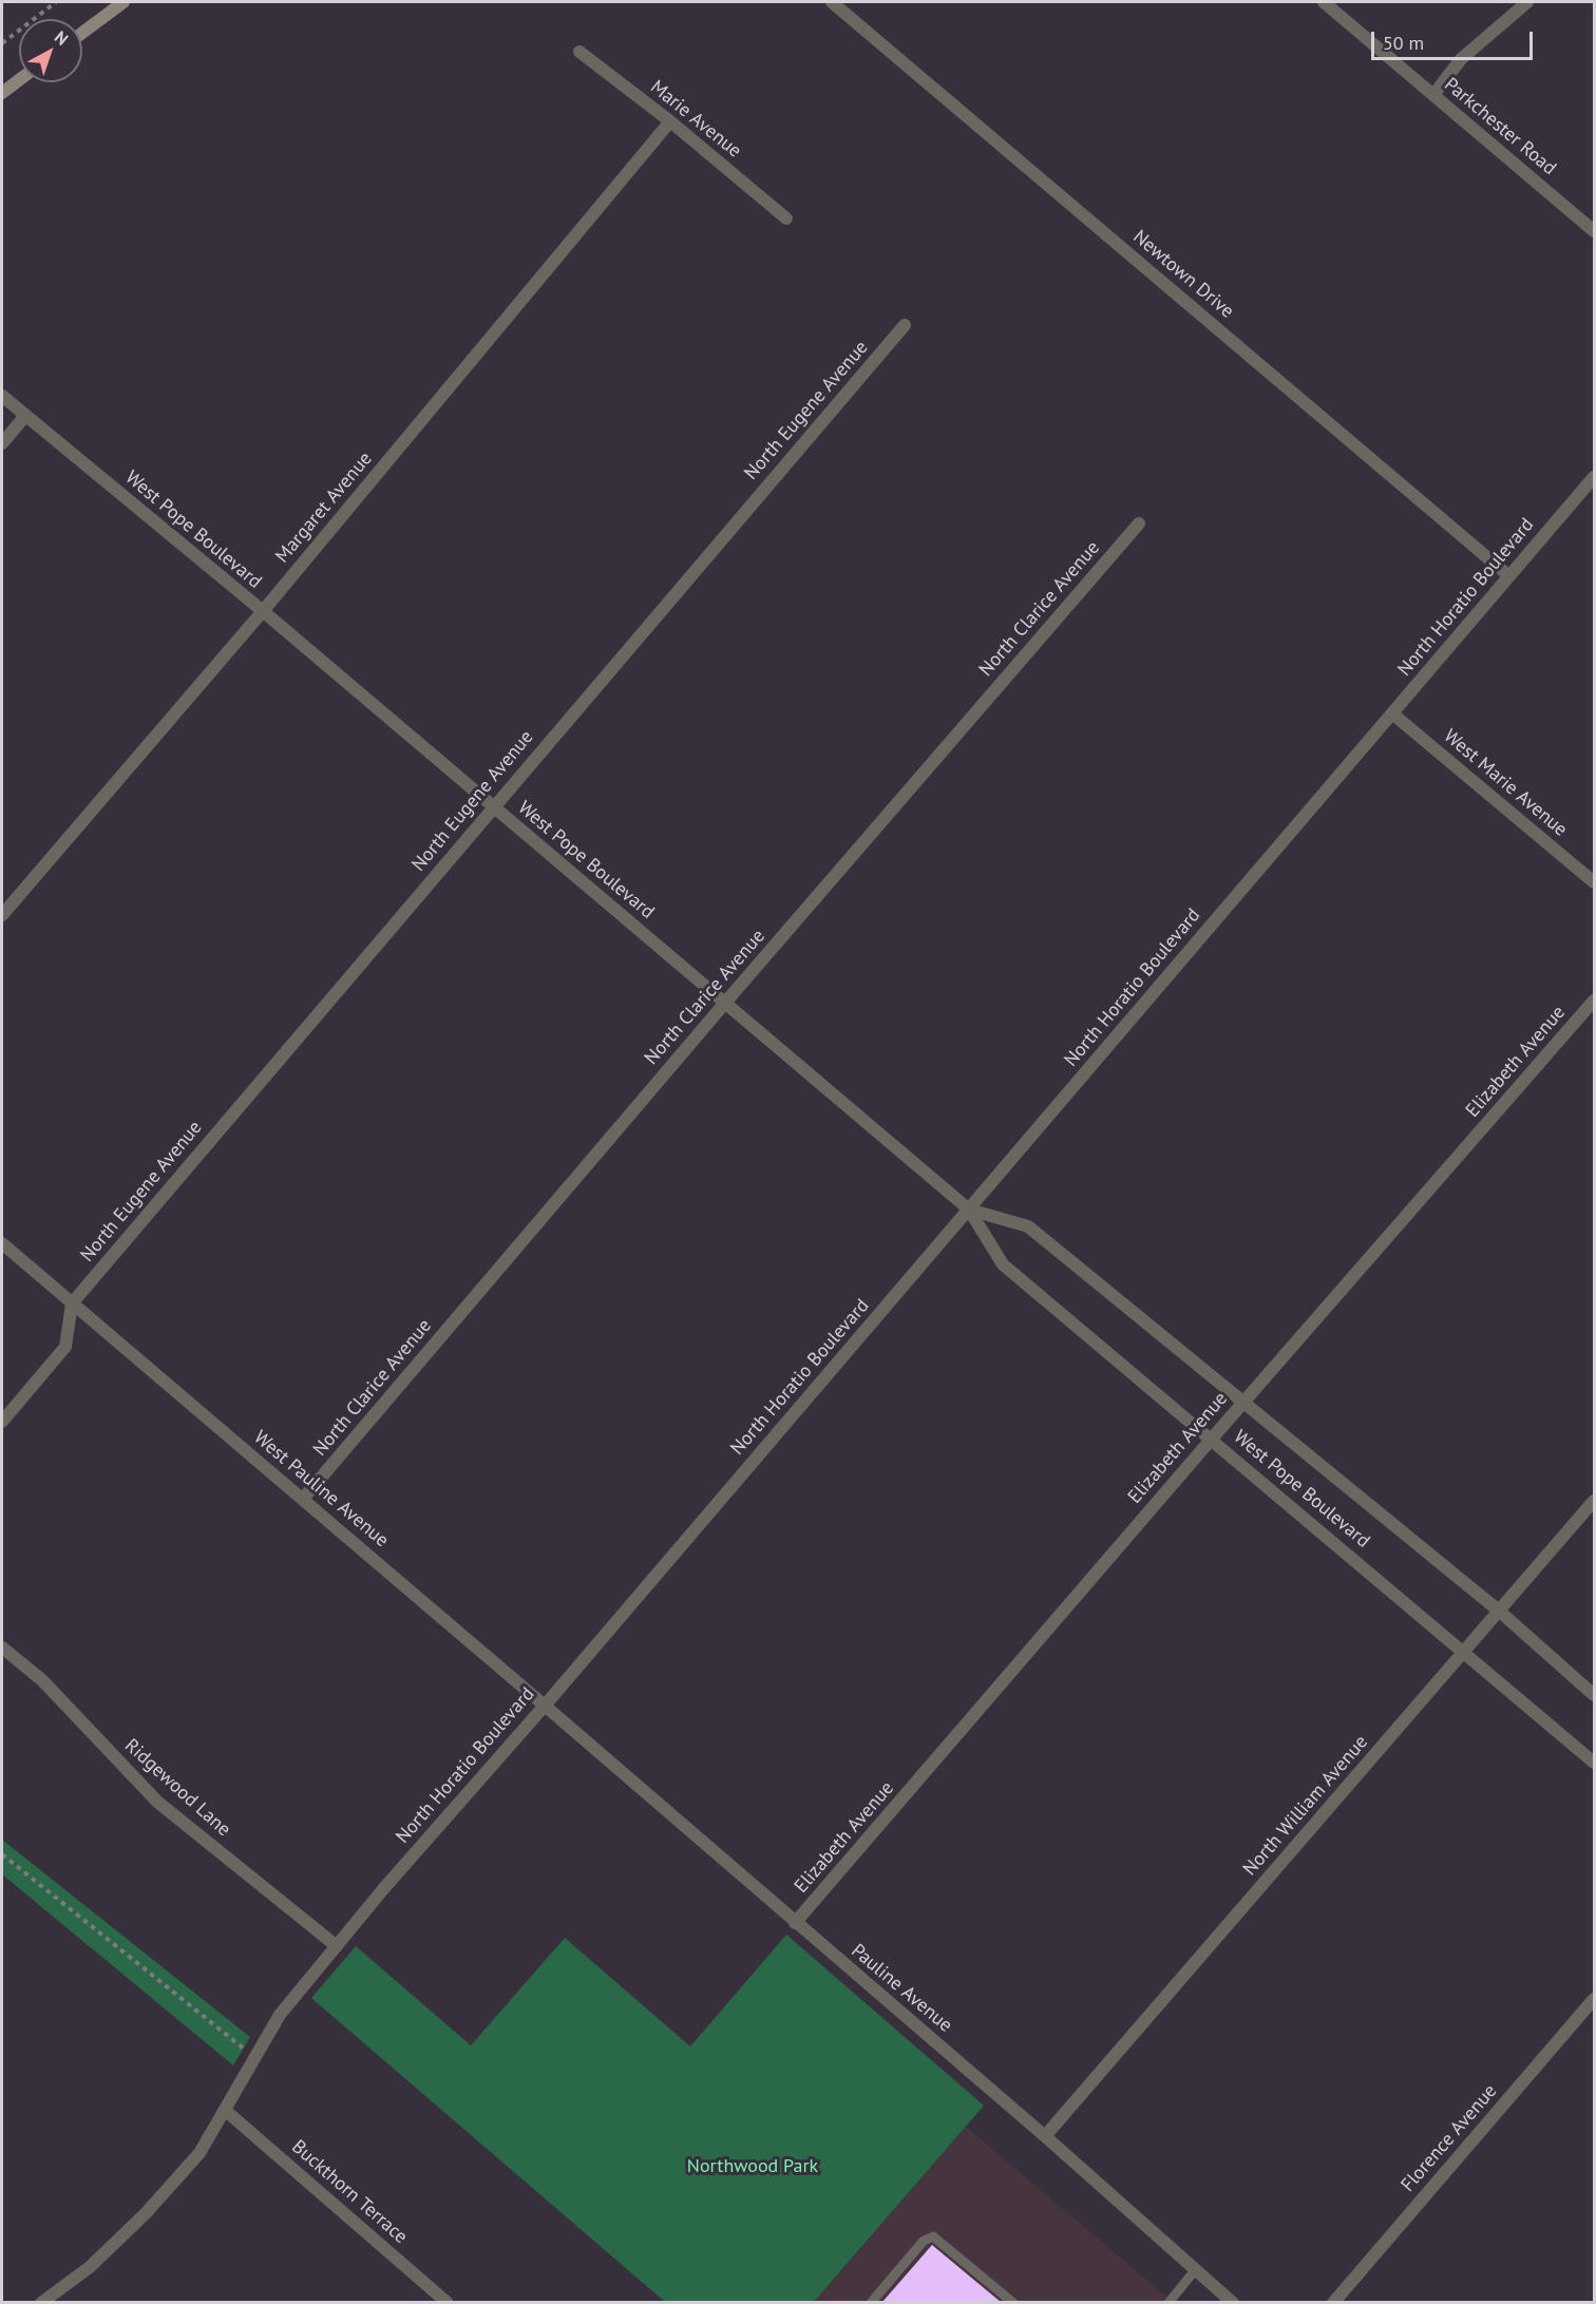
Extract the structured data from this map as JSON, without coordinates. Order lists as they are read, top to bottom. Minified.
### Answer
{"streets":{"street":["Marie Avenue","Parkchester Road","Newtown Drive","North Eugene Avenue","Margaret Avenue","West Pope Boulevard","North Horatio Boulevard","North Clarice Avenue","West Marie Avenue","Elizabeth Avenue","West Pauline Avenue","Ridgewood Lane","North William Avenue","Pauline Avenue","Florence Avenue","Buckthorn Terrace"]},"crossings":[["Marie Avenue","Margaret Avenue"],["Newtown Drive","North Horatio Boulevard"],["North Eugene Avenue","West Pope Boulevard"],["North Eugene Avenue","West Pauline Avenue"],["Margaret Avenue","West Pope Boulevard"],["West Pope Boulevard","North Horatio Boulevard"],["West Pope Boulevard","North Clarice Avenue"],["West Pope Boulevard","Elizabeth Avenue"],["West Pope Boulevard","North William Avenue"],["North Horatio Boulevard","West Marie Avenue"],["North Horatio Boulevard","West Pauline Avenue"],["North Horatio Boulevard","Ridgewood Lane"],["North Horatio Boulevard","Pauline Avenue"],["North Horatio Boulevard","Buckthorn Terrace"],["North Clarice Avenue","West Pauline Avenue"],["Elizabeth Avenue","Pauline Avenue"],["West Pauline Avenue","Pauline Avenue"],["North William Avenue","Pauline Avenue"]],"parks":["Northwood Park"],"scale_bar":"50 m","north":"top right"}
